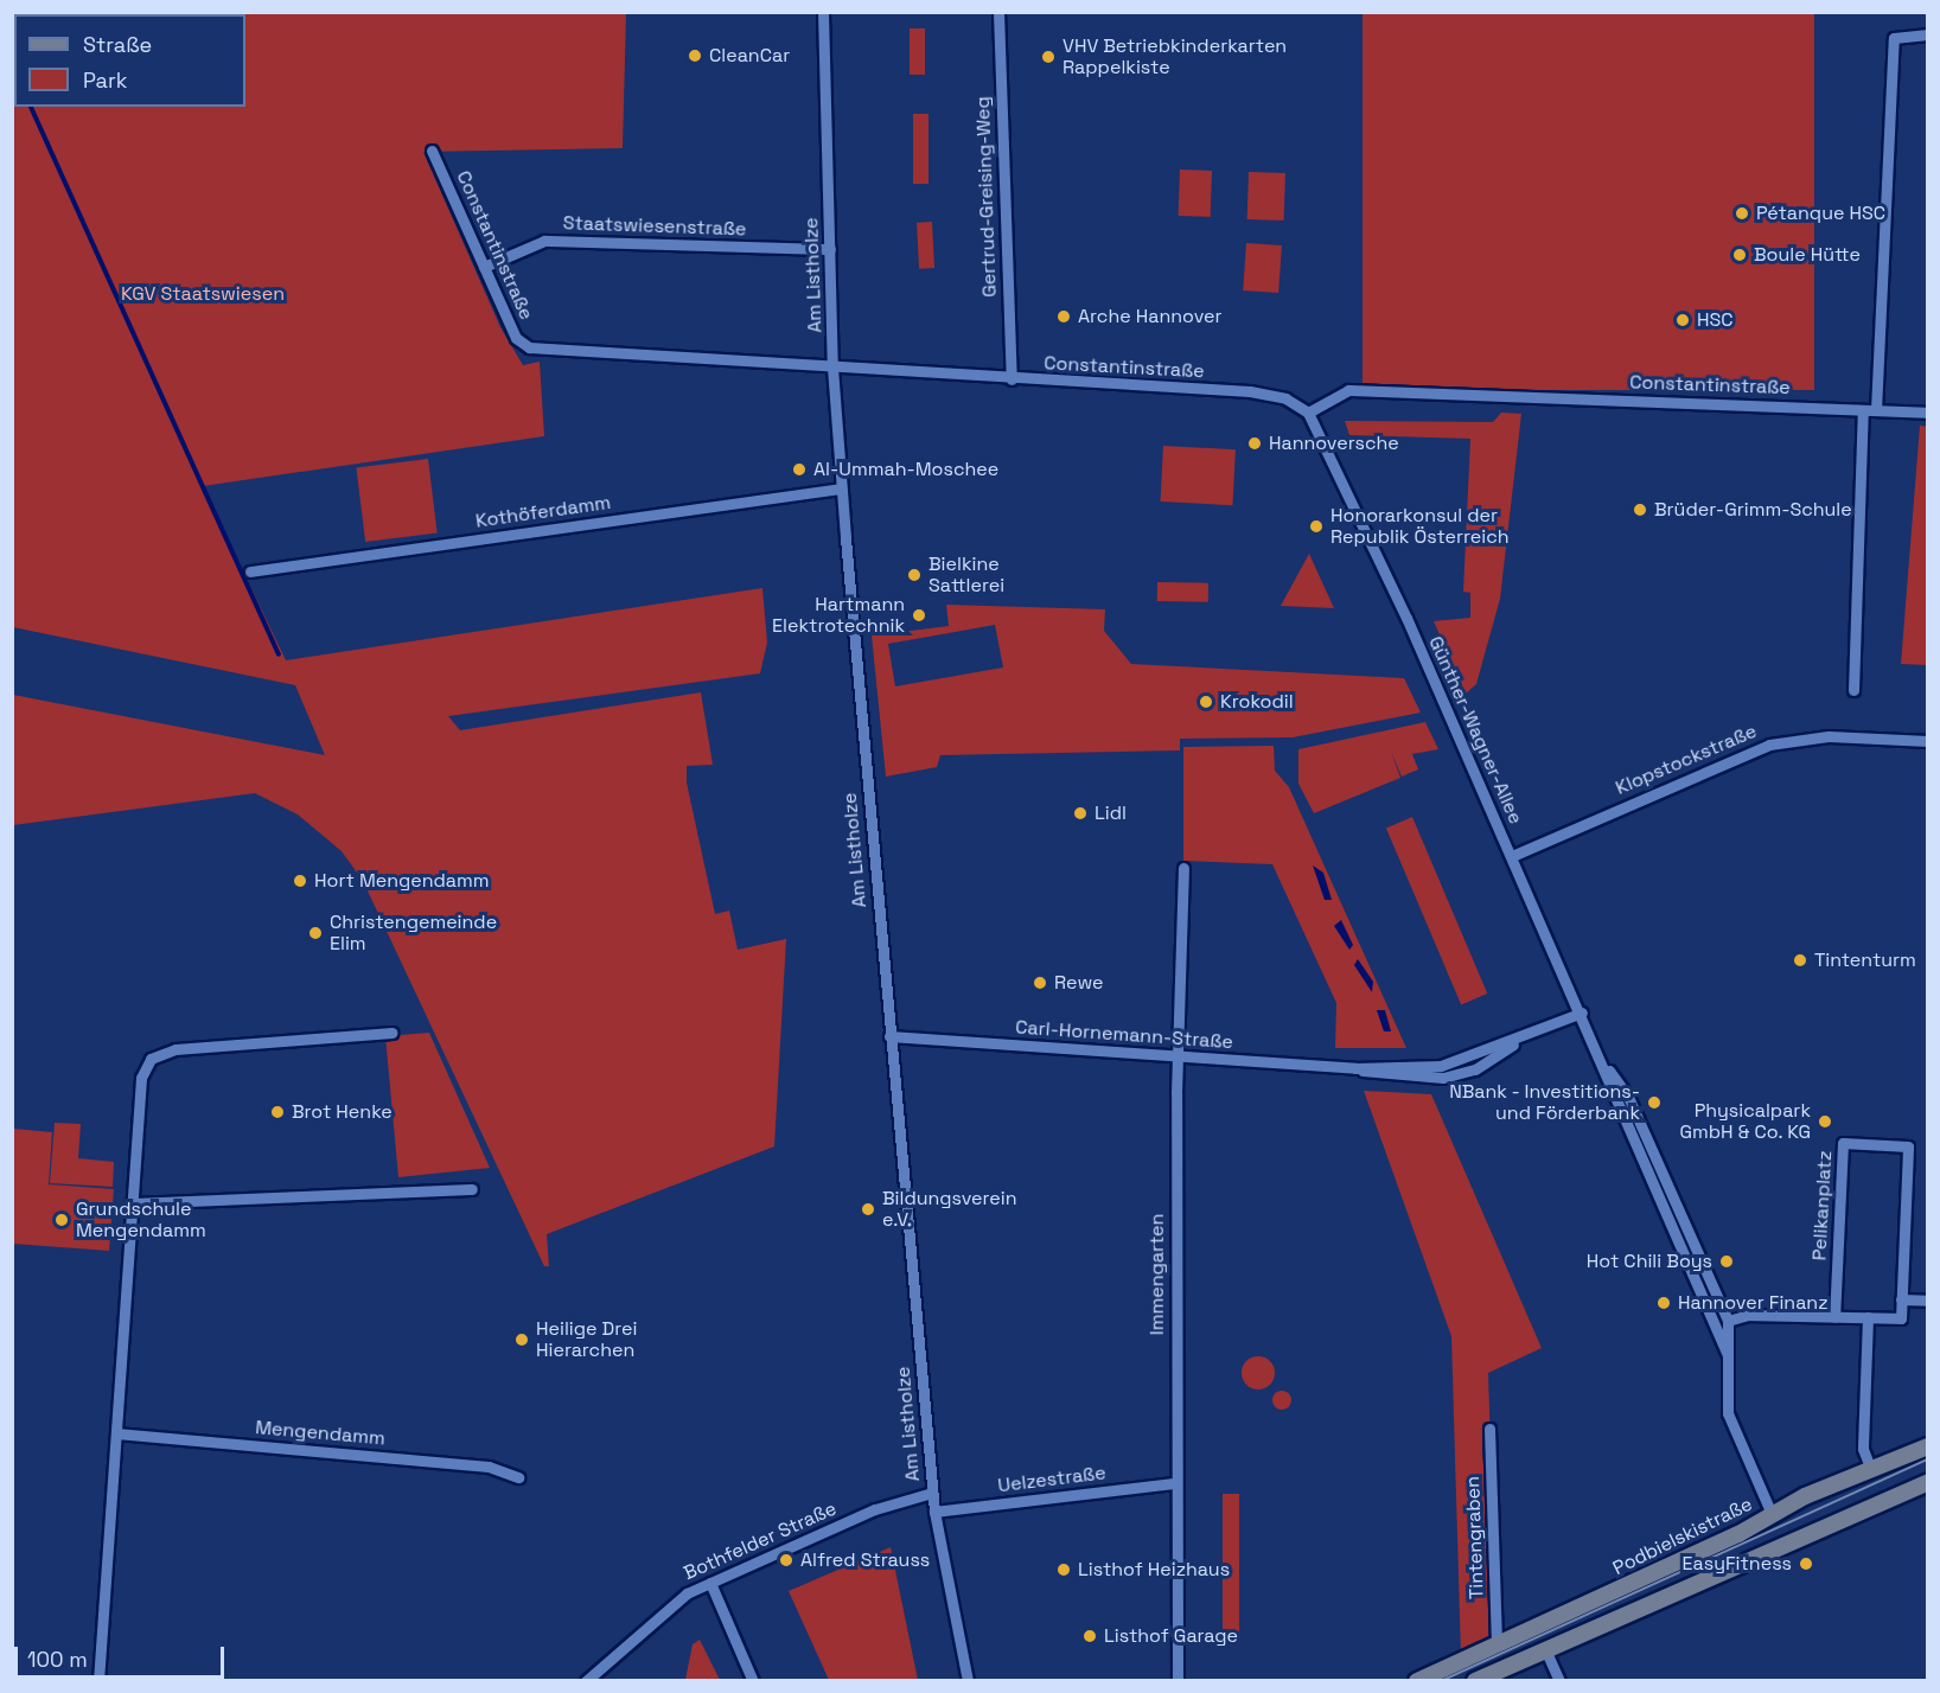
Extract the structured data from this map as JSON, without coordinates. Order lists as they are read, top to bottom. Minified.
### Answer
{"streets":{"main road":["Podbielskistraße"],"street":["Gertrud-Greising-Weg","Staatswiesenstraße","Constantinstraße","Am Listholze","Kothöferdamm","Günther-Wagner-Allee","Klopstockstraße","Carl-Hornemann-Straße","Pelikanplatz","Immengarten","Mengendamm","Uelzestraße","Tintengraben","Bothfelder Straße"]},"crossings":[["Gertrud-Greising-Weg","Constantinstraße"],["Staatswiesenstraße","Constantinstraße"],["Staatswiesenstraße","Am Listholze"],["Constantinstraße","Am Listholze"],["Constantinstraße","Günther-Wagner-Allee"],["Am Listholze","Kothöferdamm"],["Am Listholze","Carl-Hornemann-Straße"],["Am Listholze","Uelzestraße"],["Am Listholze","Bothfelder Straße"],["Günther-Wagner-Allee","Klopstockstraße"],["Günther-Wagner-Allee","Carl-Hornemann-Straße"],["Günther-Wagner-Allee","Podbielskistraße"],["Carl-Hornemann-Straße","Immengarten"],["Immengarten","Uelzestraße"],["Podbielskistraße","Tintengraben"]],"parks":["KGV Staatswiesen"],"places":["CleanCar","VHV Betriebkinderkarten Rappelkiste","Pétanque HSC","Boule Hütte","Arche Hannover","HSC","Hannoversche","Al-Ummah-Moschee","Brüder-Grimm-Schule","Honorarkonsul der Republik Österreich","Bielkine Sattlerei","Hartmann Elektrotechnik","Krokodil","Lidl","Hort Mengendamm","Christengemeinde Elim","Tintenturm","Rewe","NBank - Investitions- und Förderbank","Brot Henke","Physicalpark GmbH & Co. KG","Bildungsverein e.V.","Grundschule Mengendamm","Hot Chili Boys","Hannover Finanz","Heilige Drei Hierarchen","Alfred Strauss","EasyFitness","Listhof Heizhaus","Listhof Garage"],"legend":["Straße","Park"],"scale_bar":"100 m"}
